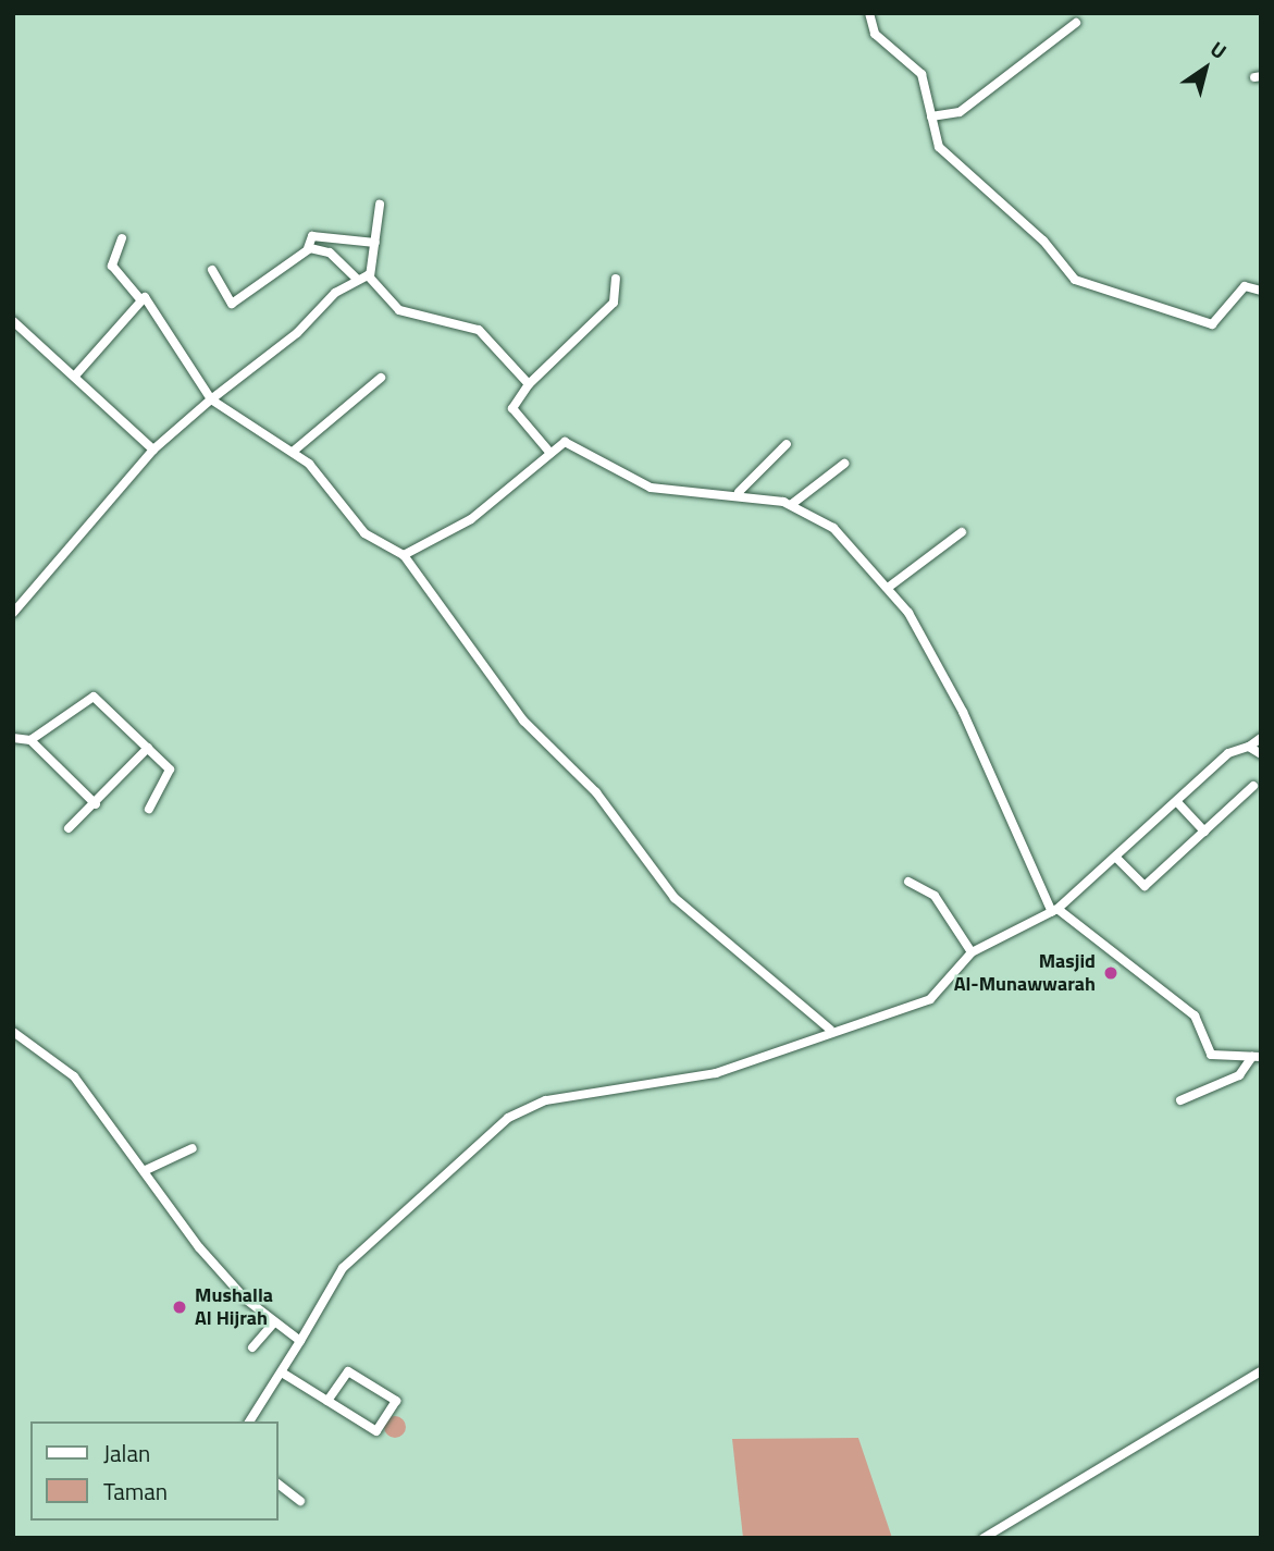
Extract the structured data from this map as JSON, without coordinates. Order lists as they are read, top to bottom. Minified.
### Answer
{"places":["Masjid Al-Munawwarah","Mushalla Al Hijrah"],"legend":["Jalan","Taman"],"north":"top right"}
